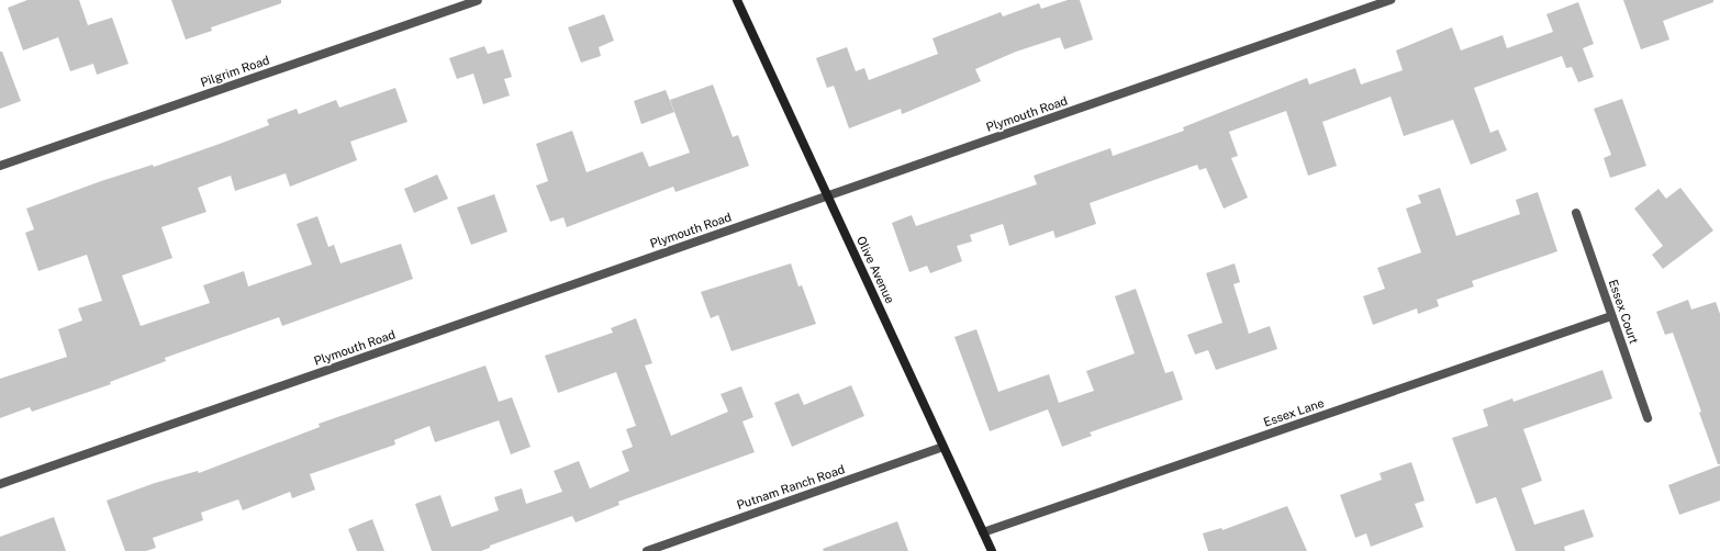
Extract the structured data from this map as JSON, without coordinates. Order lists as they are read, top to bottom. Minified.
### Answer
{"streets":{"street":["Pilgrim Road","Plymouth Road","Olive Avenue","Essex Court","Essex Lane","Putnam Ranch Road"]},"crossings":[["Plymouth Road","Olive Avenue"],["Olive Avenue","Essex Lane"],["Olive Avenue","Putnam Ranch Road"],["Essex Court","Essex Lane"]]}
